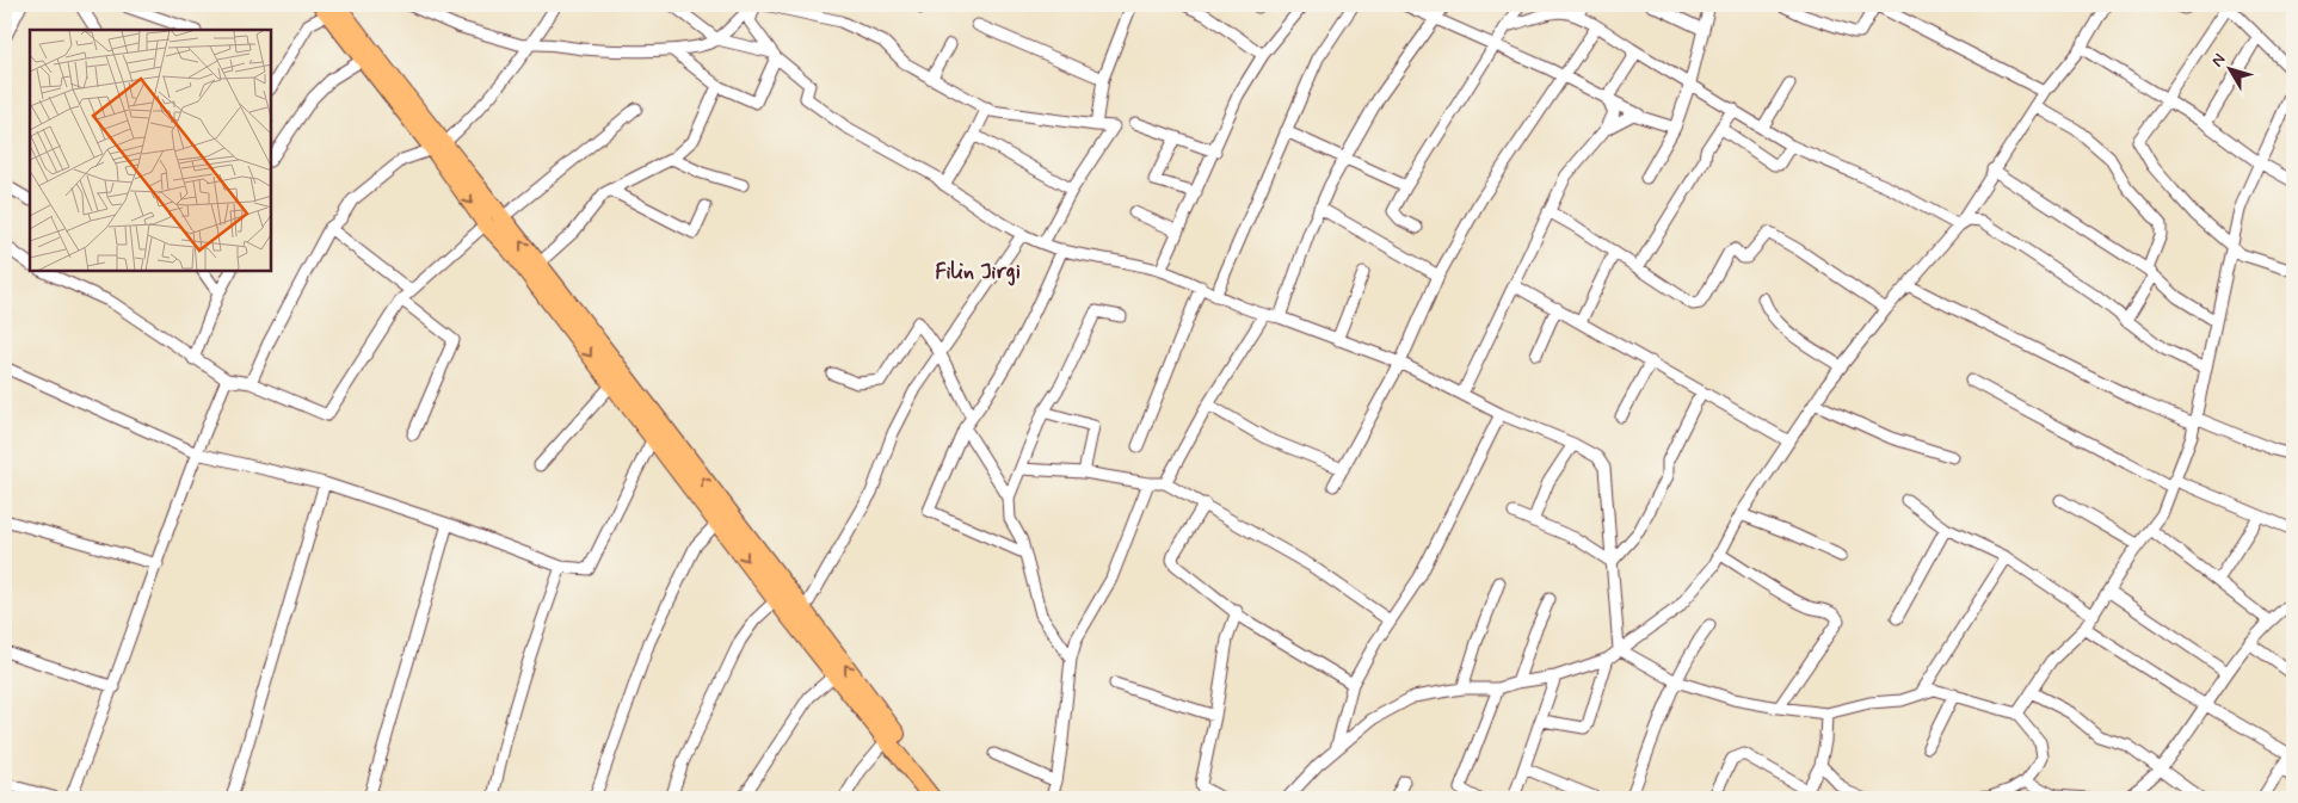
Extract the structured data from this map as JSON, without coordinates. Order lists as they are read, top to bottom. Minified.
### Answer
{"districts":["Filin Jirgi"],"north":"top left"}
